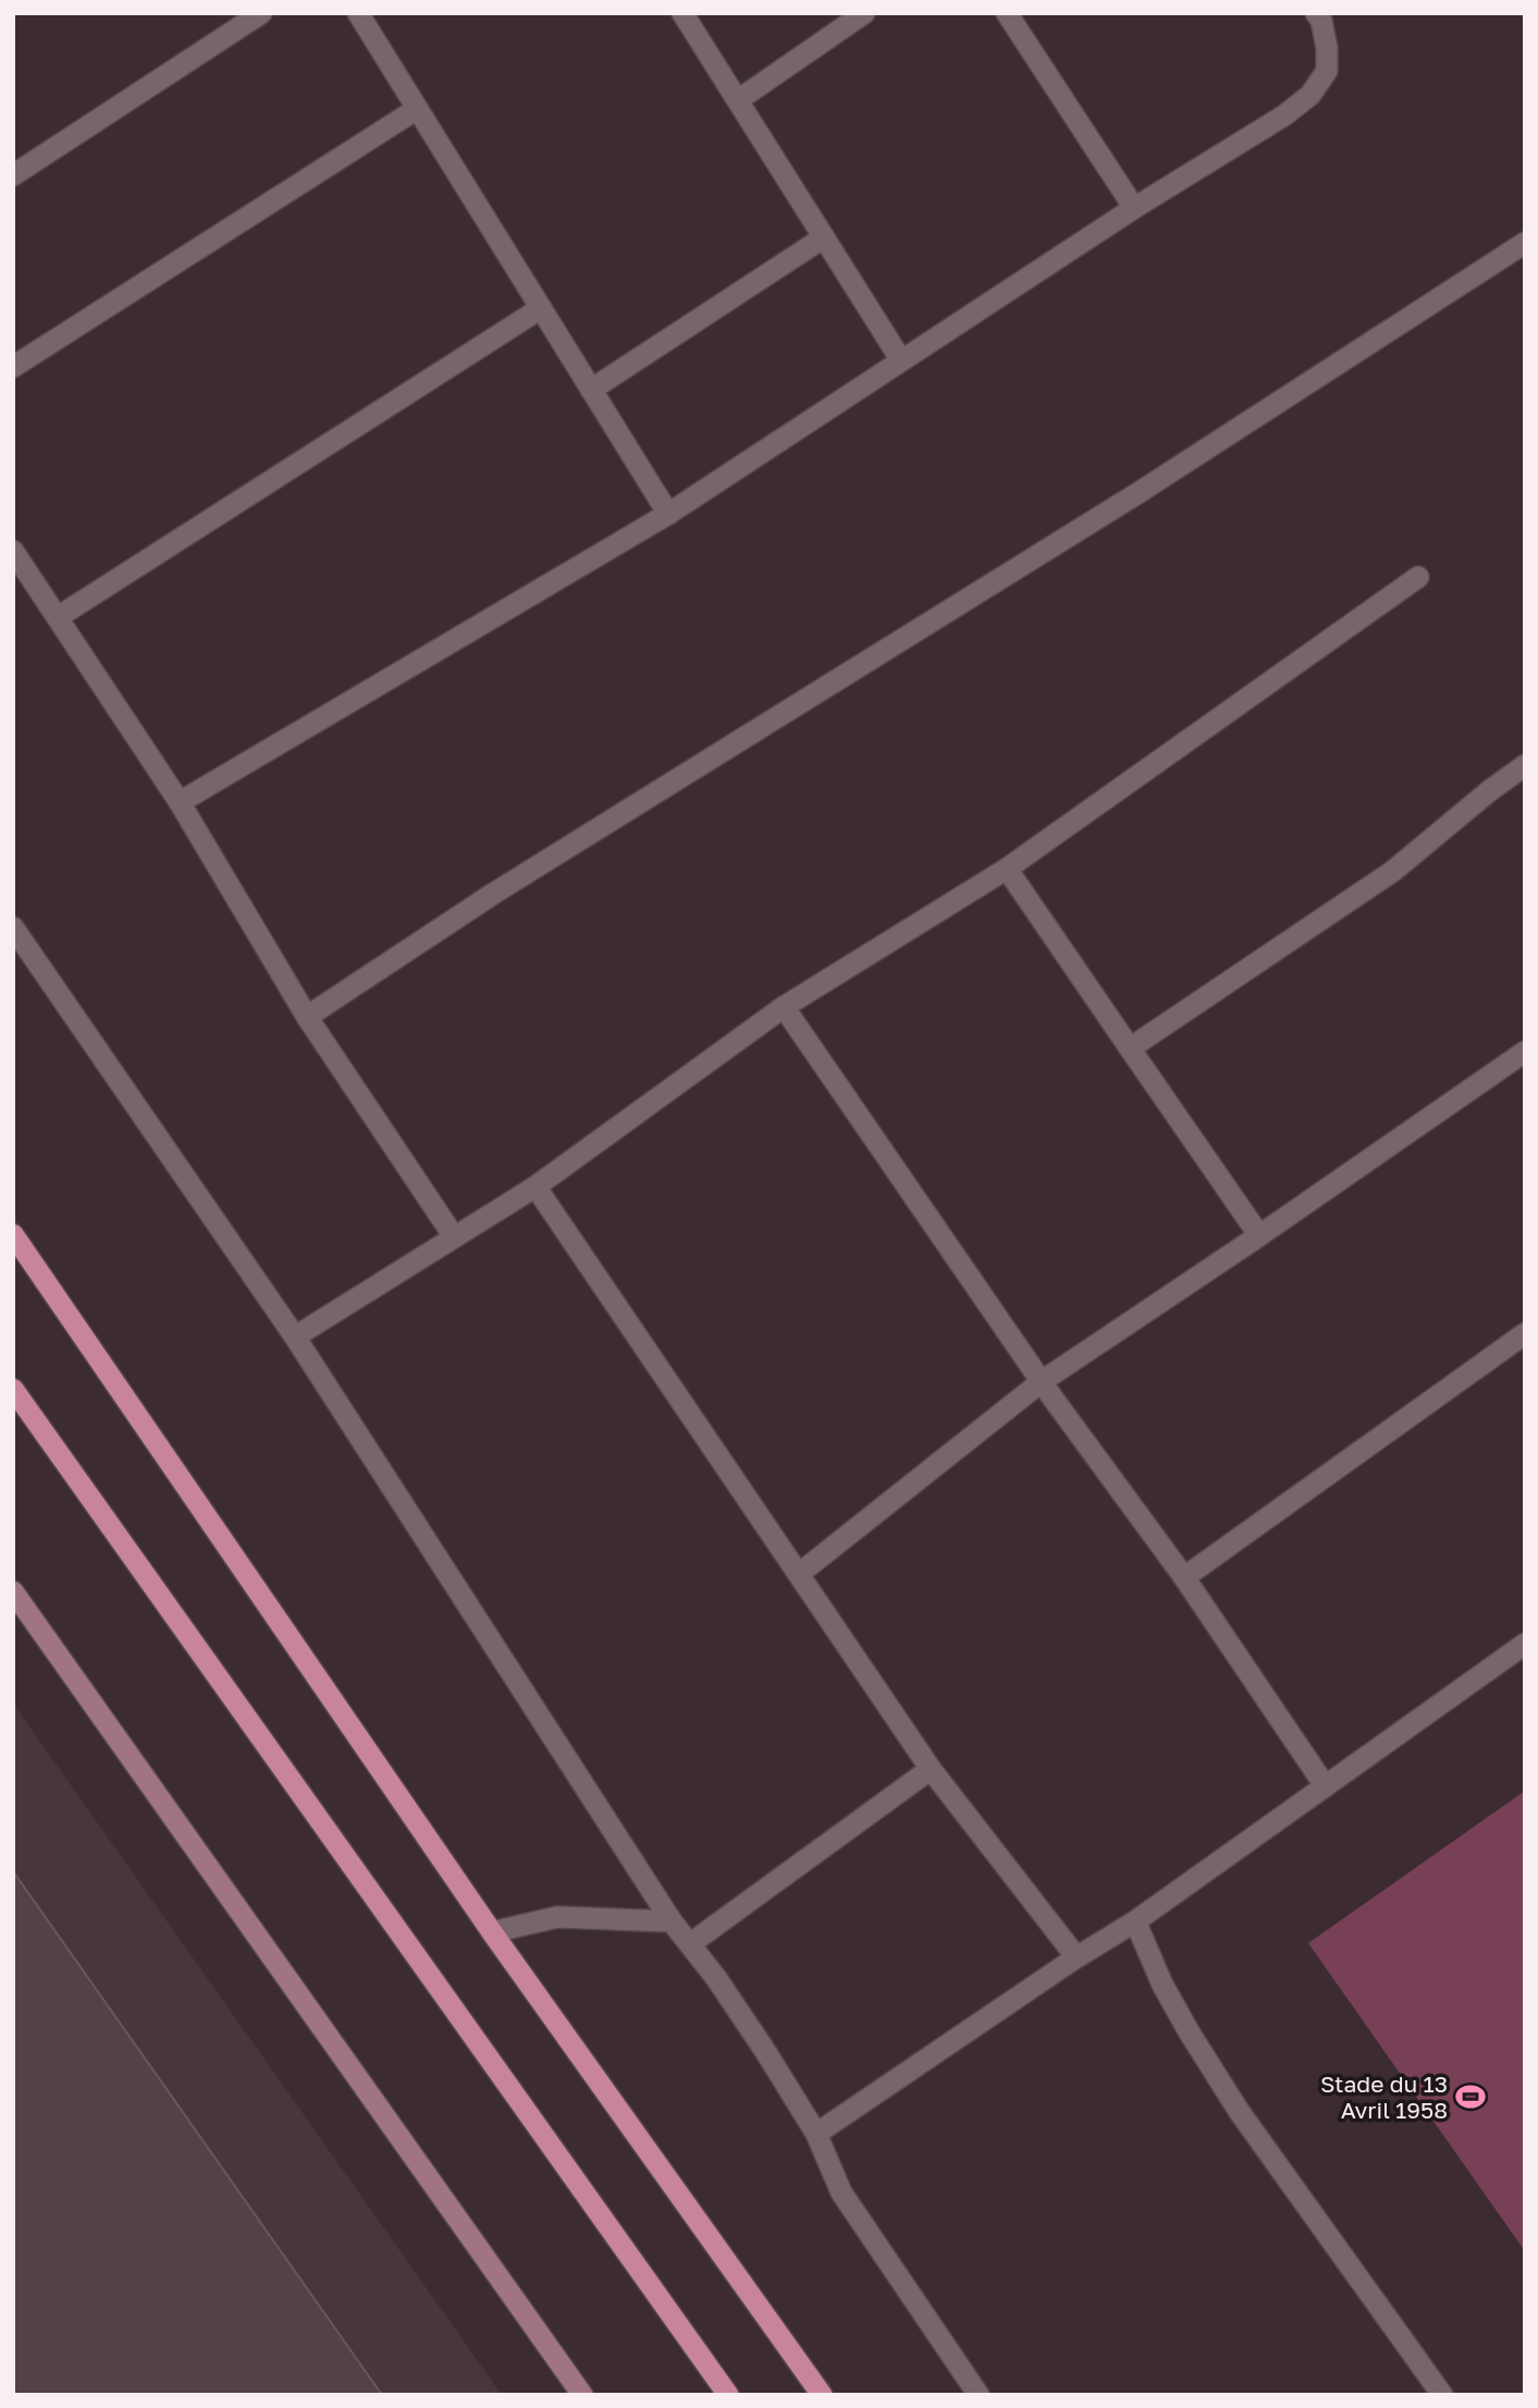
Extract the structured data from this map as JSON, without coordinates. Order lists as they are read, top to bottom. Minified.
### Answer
{"places":{"sports":["Stade du 13 Avril 1958"]}}
